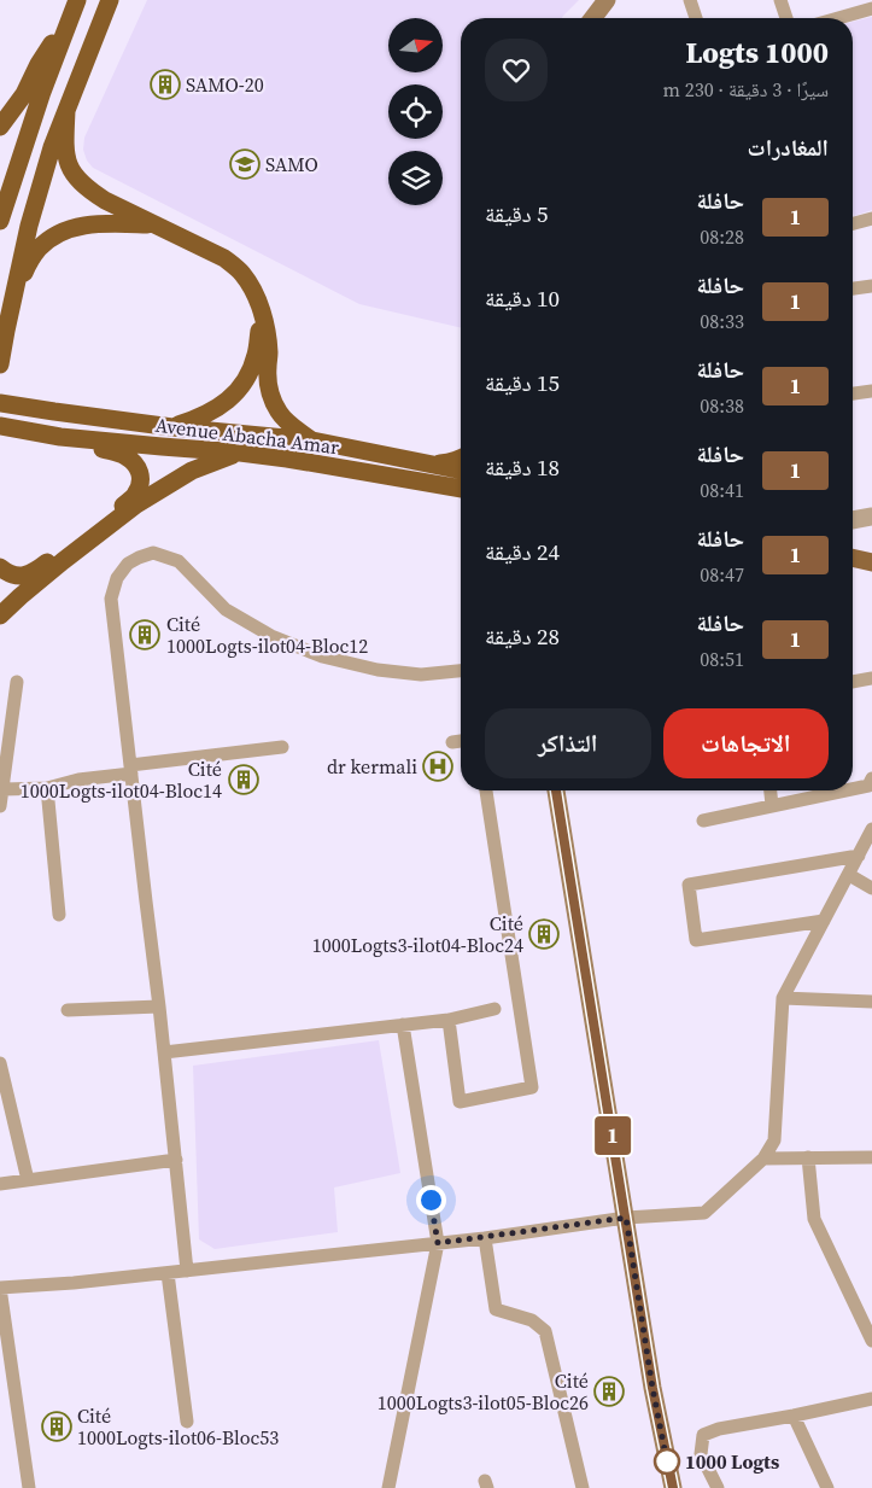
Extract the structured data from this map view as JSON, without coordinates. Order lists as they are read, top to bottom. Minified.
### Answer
{"streets":{"highway":["Avenue Abacha Amar"]},"places":{"building":["SAMO-20","Cité 1000Logts-ilot04-Bloc12","Cité 1000Logts-ilot04-Bloc14","Cité 1000Logts3-ilot04-Bloc24","Cité 1000Logts3-ilot05-Bloc26","Cité 1000Logts-ilot06-Bloc53"],"school or university":["SAMO"],"hospital":["dr kermali"],"other":["1000 Logts"]},"lines":["bus line 1"],"north":"right","page":{"on_map":"1","heading":[["1000 Logts","سيرًا · 3 دقيقة · 230 m"],"المغادرات"],"list":[{"mark":"1","name":"حافلة","note":"08:28","value":"5 دقيقة"},{"mark":"1","name":"حافلة","note":"08:33","value":"10 دقيقة"},{"mark":"1","name":"حافلة","note":"08:38","value":"15 دقيقة"},{"mark":"1","name":"حافلة","note":"08:41","value":"18 دقيقة"},{"mark":"1","name":"حافلة","note":"08:47","value":"24 دقيقة"},{"mark":"1","name":"حافلة","note":"08:51","value":"28 دقيقة"}],"buttons":["الاتجاهات","التذاكر"]}}
